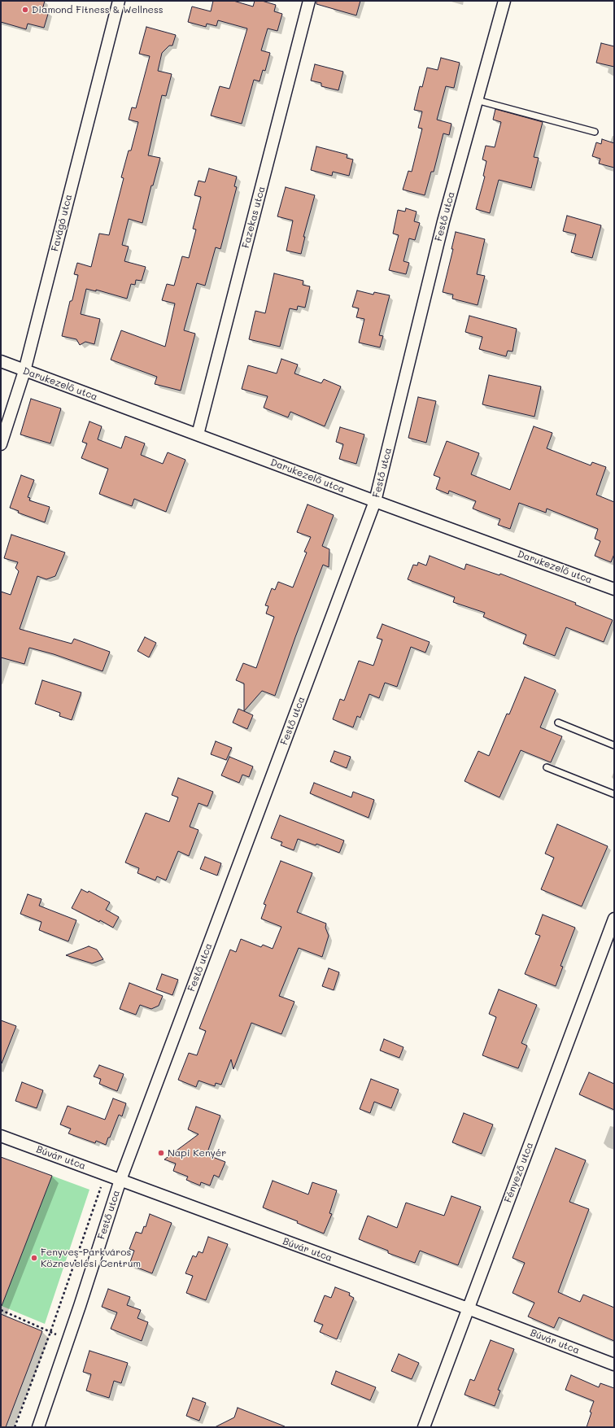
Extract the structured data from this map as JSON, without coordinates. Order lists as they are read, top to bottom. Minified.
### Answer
{"streets":{"street":["Festő utca","Fazekas utca","Favágó utca","Darukezelő utca","Búvár utca","Fényező utca"]},"crossings":[["Festő utca","Darukezelő utca"],["Festő utca","Búvár utca"],["Fazekas utca","Darukezelő utca"],["Favágó utca","Darukezelő utca"],["Búvár utca","Fényező utca"]],"places":["Diamond Fitness & Wellness","Napi Kenyér","Fenyves-Parkváros Köznevelési Centrum"]}
